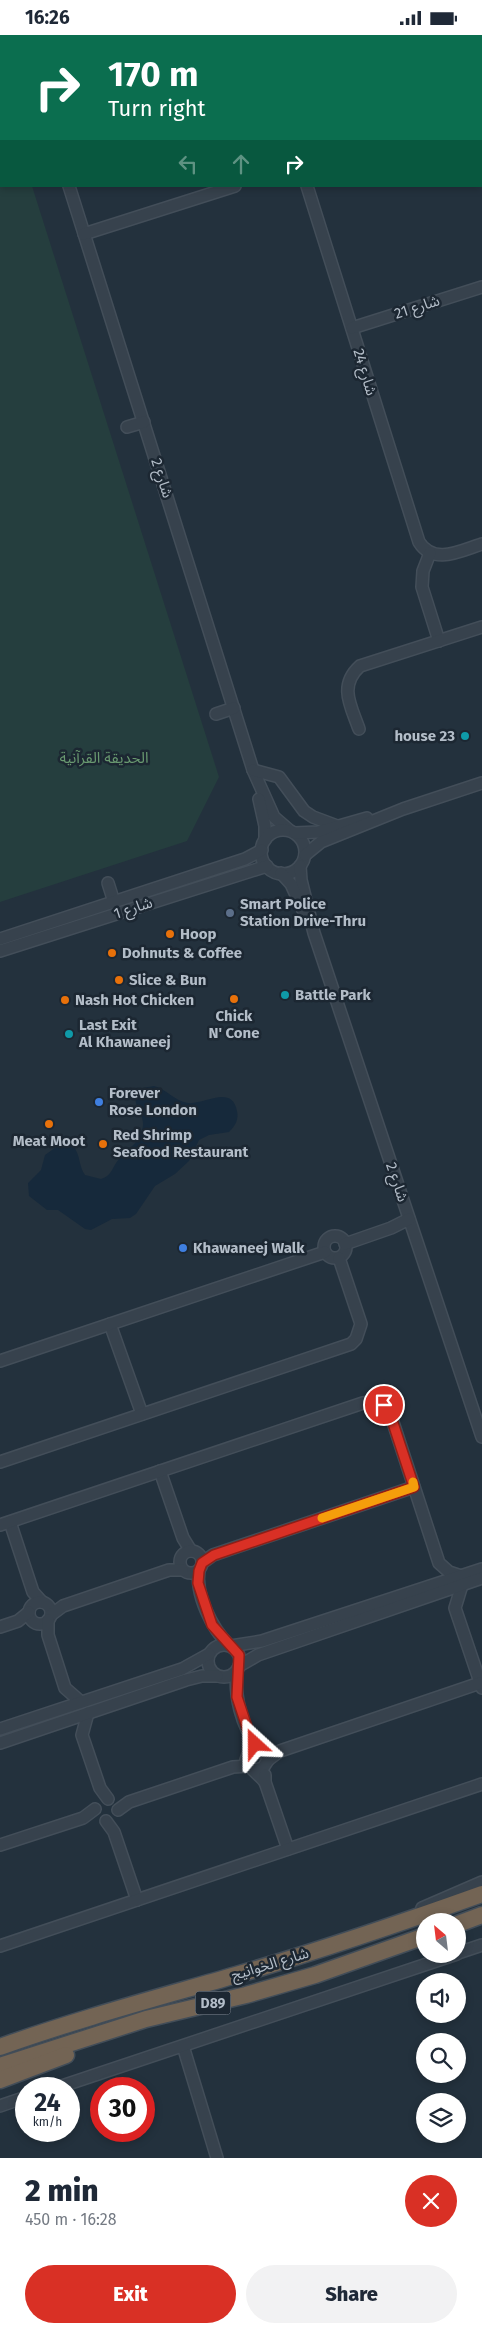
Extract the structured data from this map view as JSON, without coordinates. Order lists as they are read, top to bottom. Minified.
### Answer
{"streets":{"highway":["شارع الخوانيج","D89"],"street":["شارع 21","شارع 24","شارع 2","شارع 1"]},"crossings":[["شارع 21","شارع 24"],["شارع 2","شارع 1"]],"parks":["الحديقة القرآنية"],"places":["house 23","Smart Police Station Drive-Thru","Hoop","Dohnuts & Coffee","Slice & Bun","Battle Park","Chick N' Cone","Nash Hot Chicken","Last Exit Al Khawaneej","Forever Rose London","Meat Moot","Red Shrimp Seafood Restaurant","Khawaneej Walk"],"north":"top left","page":{"status":"16:26","turn":["170 m","Turn right"],"speed":"24 km/h","limit":"30","heading":["2 min","450 m · 16:28"],"buttons":["Exit","Share"]}}
